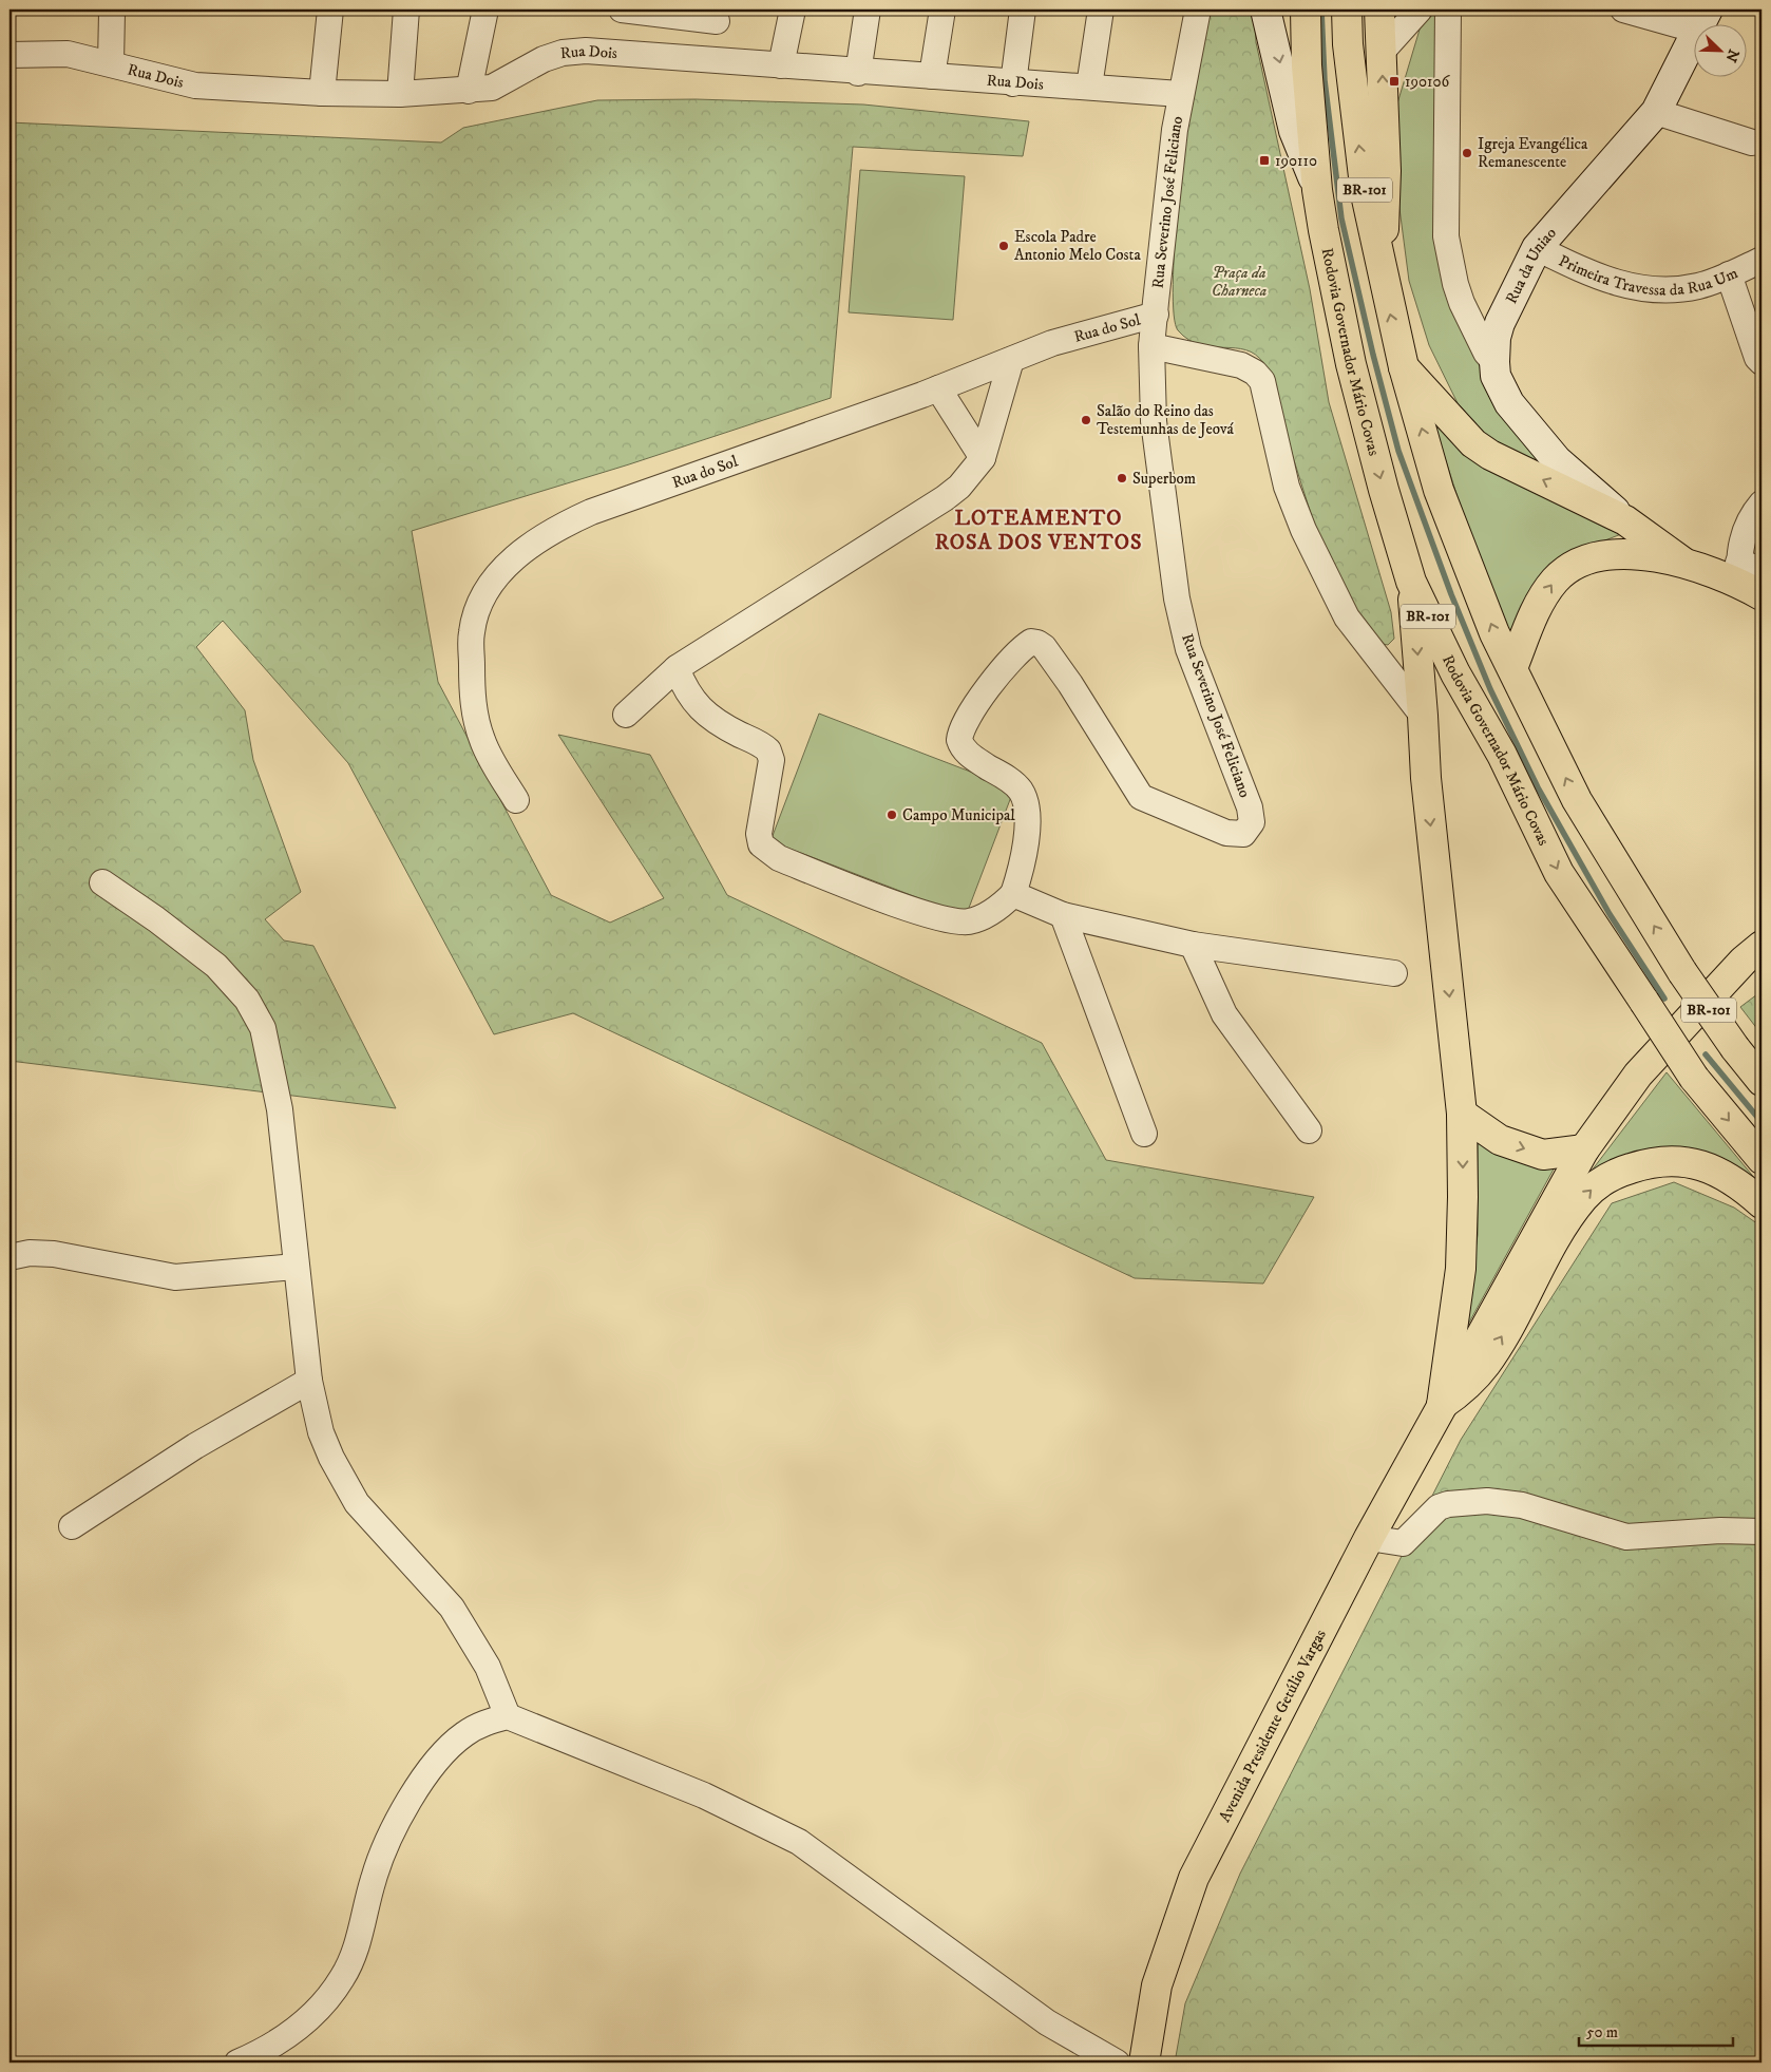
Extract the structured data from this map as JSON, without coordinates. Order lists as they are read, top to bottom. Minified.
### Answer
{"streets":{"main road":["BR-101","Rodovia Governador Mário Covas","Avenida Presidente Getúlio Vargas"],"street":["Rua Dois","Rua Severino José Feliciano","Primeira Travessa da Rua Um","Rua da Uniao","Rua do Sol"]},"crossings":[["Rua Dois","Rua Severino José Feliciano"],["Rua Severino José Feliciano","Rua do Sol"],["Primeira Travessa da Rua Um","Rua da Uniao"]],"districts":["LOTEAMENTO ROSA DOS VENTOS"],"parks":["Praça da Charneca"],"places":{"transit":["190106","190110"],"other":["Igreja Evangélica Remanescente","Escola Padre Antonio Melo Costa","Salão do Reino das Testemunhas de Jeová","Superbom","Campo Municipal"]},"scale_bar":"50 m","north":"bottom right"}
